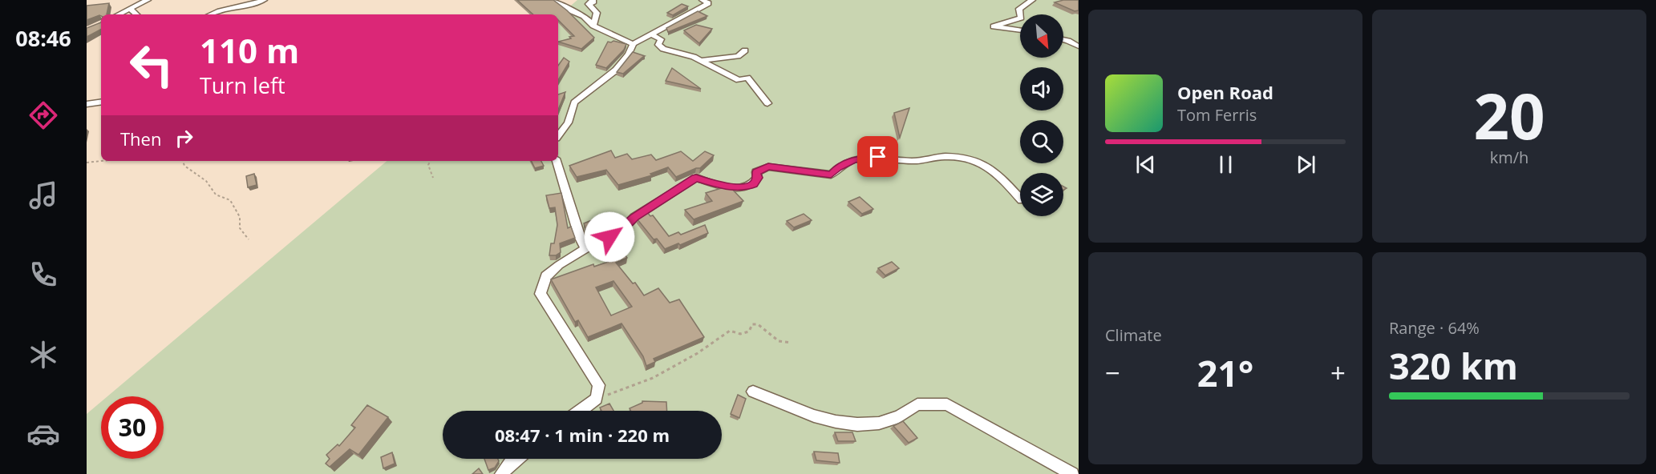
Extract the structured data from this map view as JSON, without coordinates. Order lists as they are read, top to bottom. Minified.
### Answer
{"north":"bottom right","page":{"tabs":"08:46","tile":[["20","km/h"],"Climate",["Range · 64%","320 km"]],"turn":["110 m","Turn left"],"song":["Open Road","Tom Ferris"],"then":"Then","heat":["−","21°","+"],"limit":"30","trip":"08:47 · 1 min · 220 m"}}
